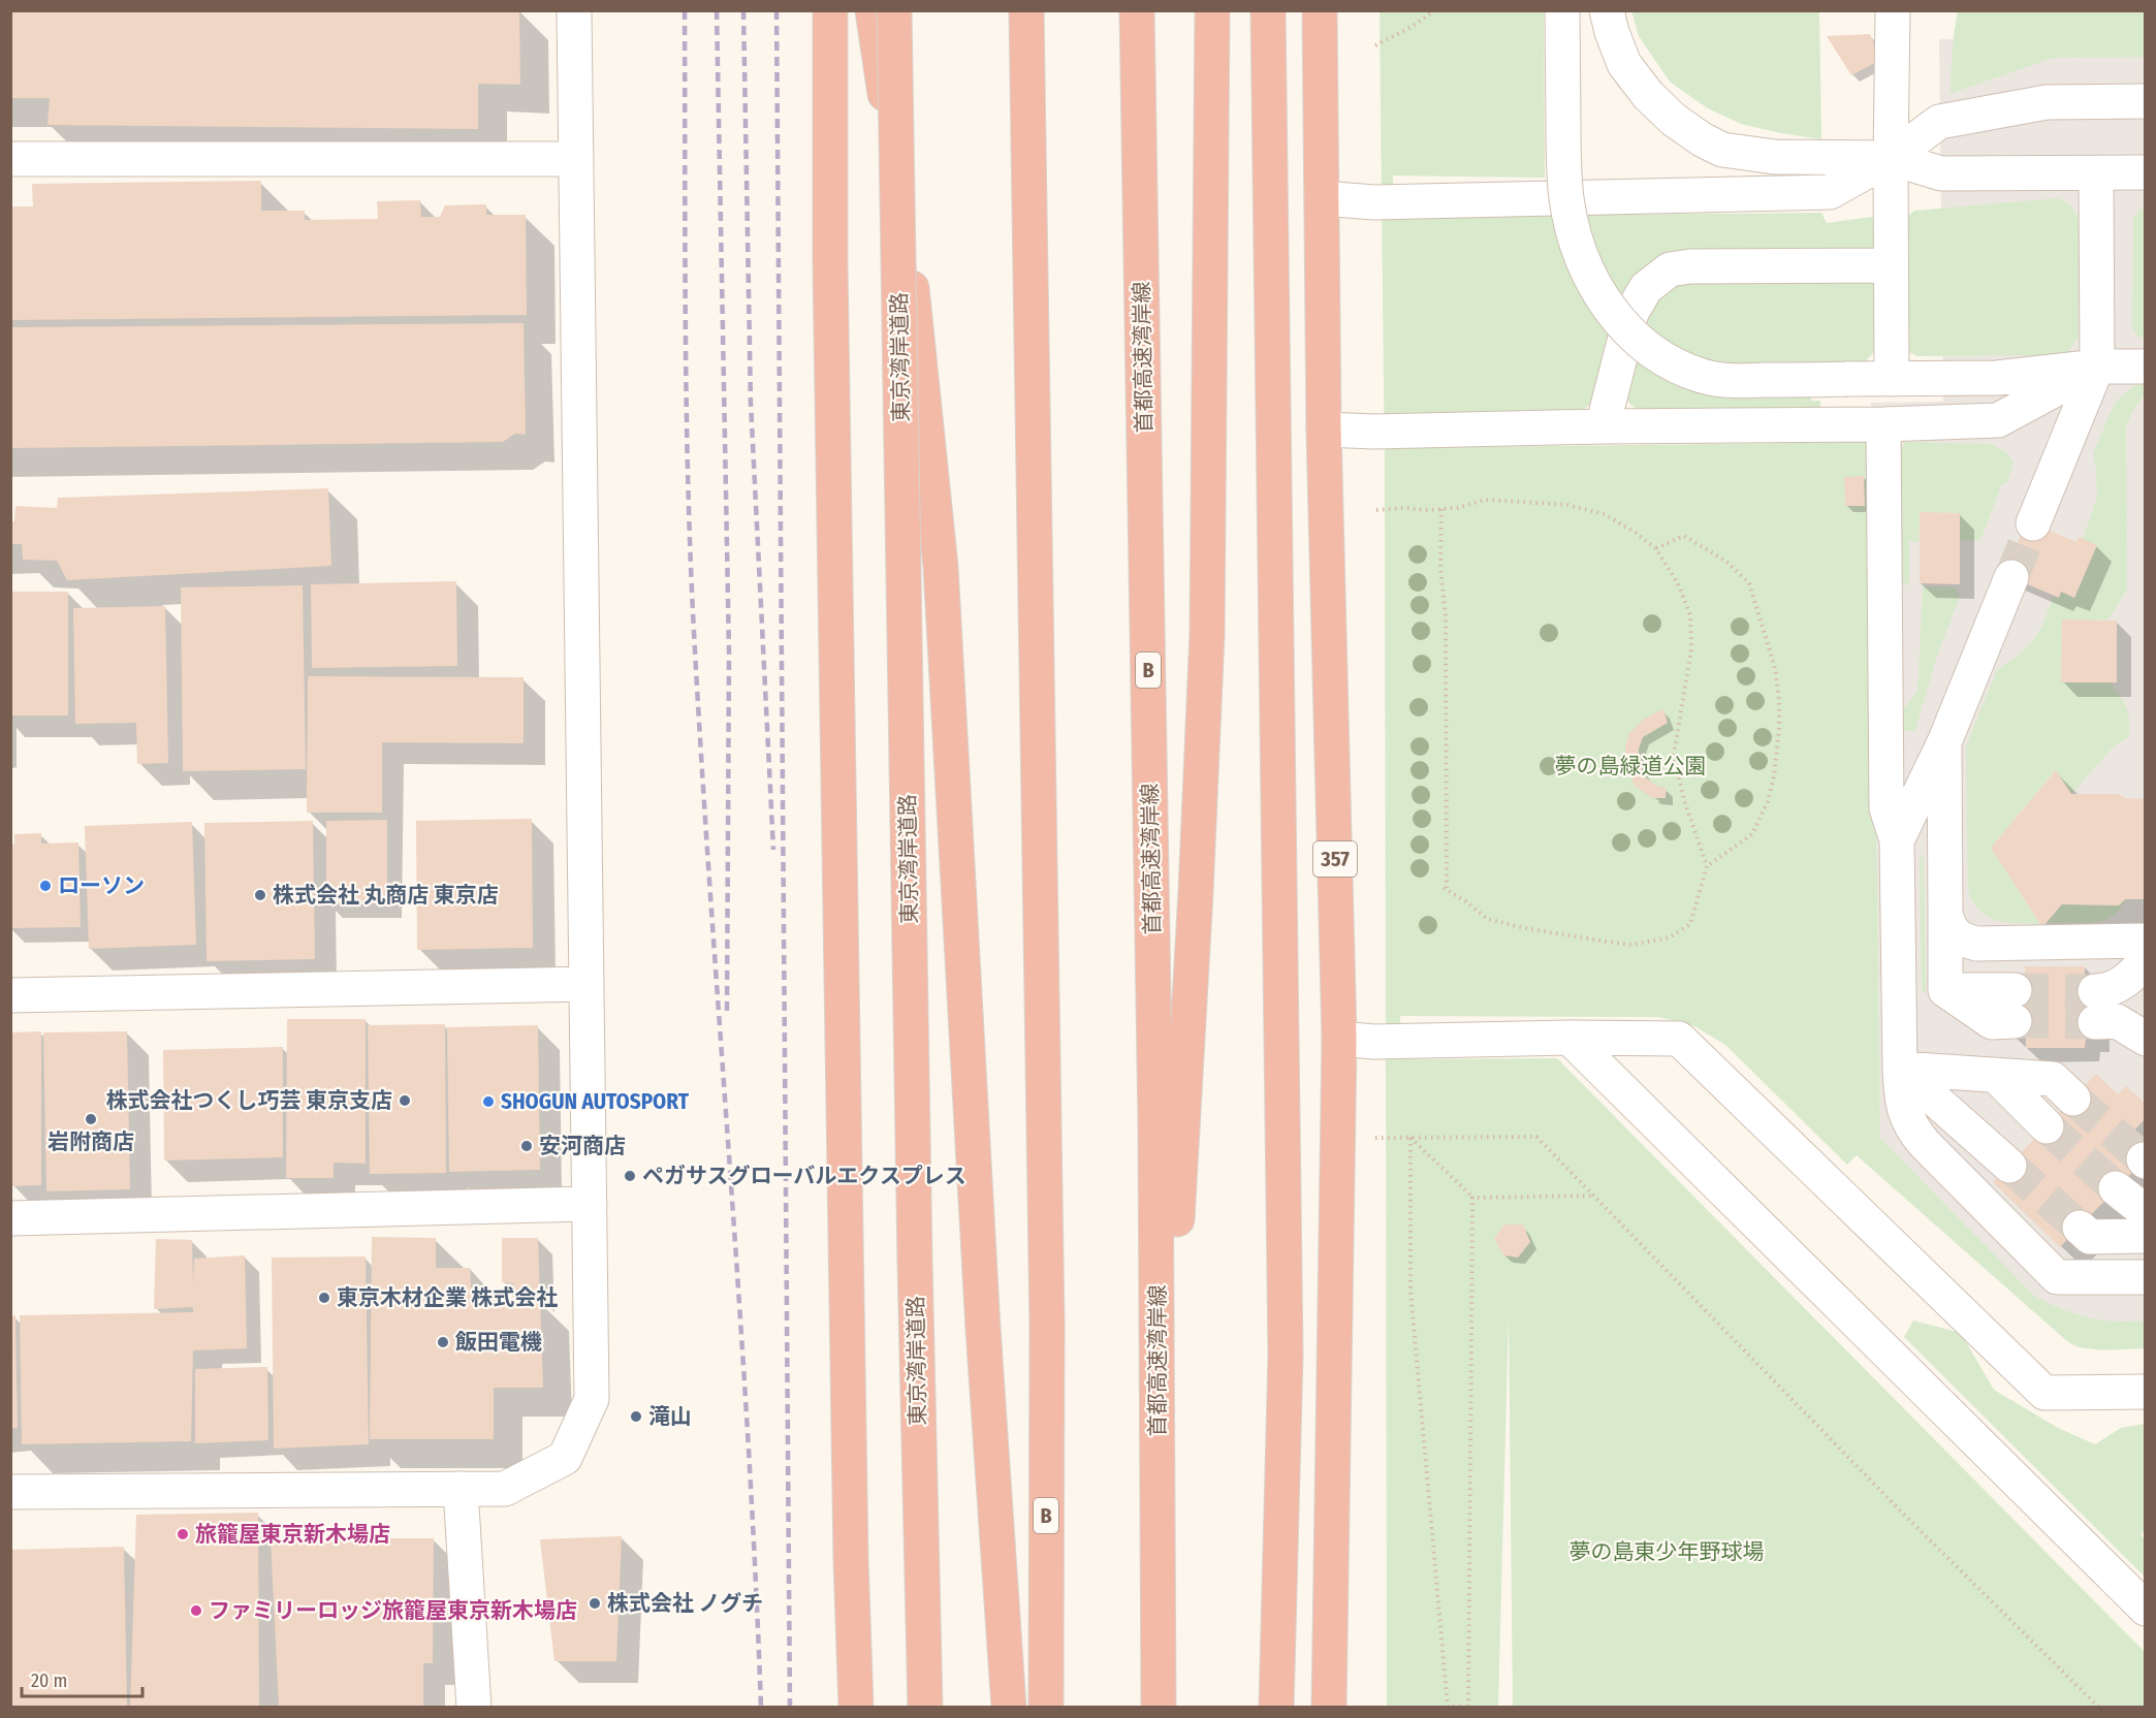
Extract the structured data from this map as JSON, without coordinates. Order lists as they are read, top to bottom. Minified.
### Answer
{"streets":{"highway":["東京湾岸道路","首都高速湾岸線","B","357"]},"parks":["夢の島緑道公園","夢の島東少年野球場"],"places":["ローソン","株式会社 丸商店 東京店","株式会社つくし巧芸 東京支店","SHOGUN AUTOSPORT","岩附商店","安河商店","ペガサスグローバルエクスプレス","東京木材企業 株式会社","飯田電機","滝山","旅籠屋東京新木場店","株式会社 ノグチ","ファミリーロッジ旅籠屋東京新木場店"],"scale_bar":"20 m"}
